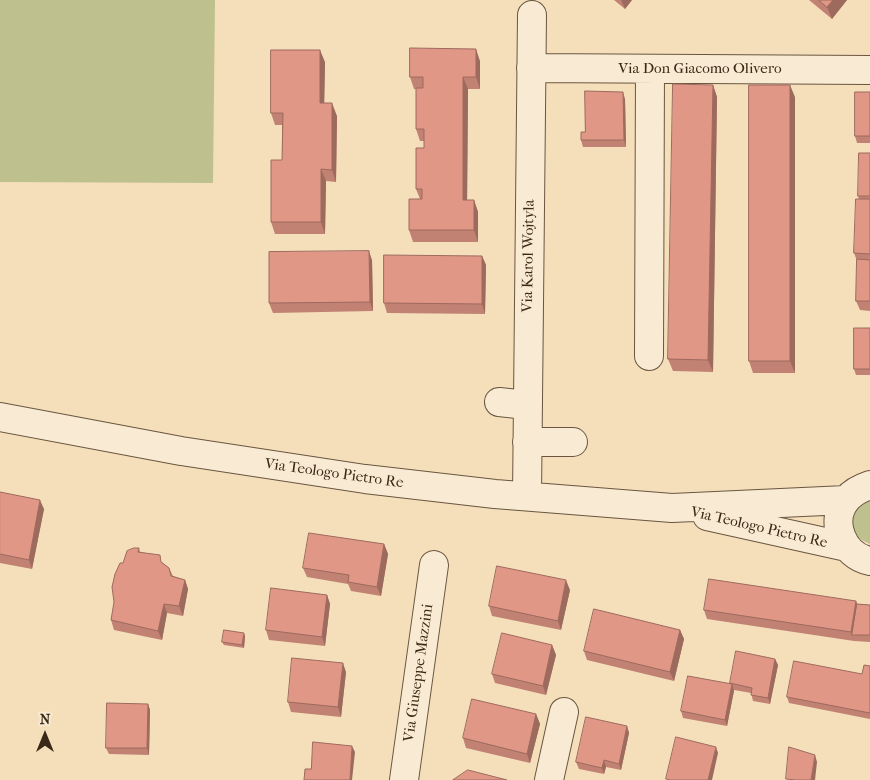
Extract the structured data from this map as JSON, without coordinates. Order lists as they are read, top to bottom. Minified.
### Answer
{"streets":{"street":["Via Don Giacomo Olivero","Via Karol Wojtyla","Via Teologo Pietro Re","Via Giuseppe Mazzini"]},"crossings":[["Via Don Giacomo Olivero","Via Karol Wojtyla"],["Via Karol Wojtyla","Via Teologo Pietro Re"]],"north":"top"}
